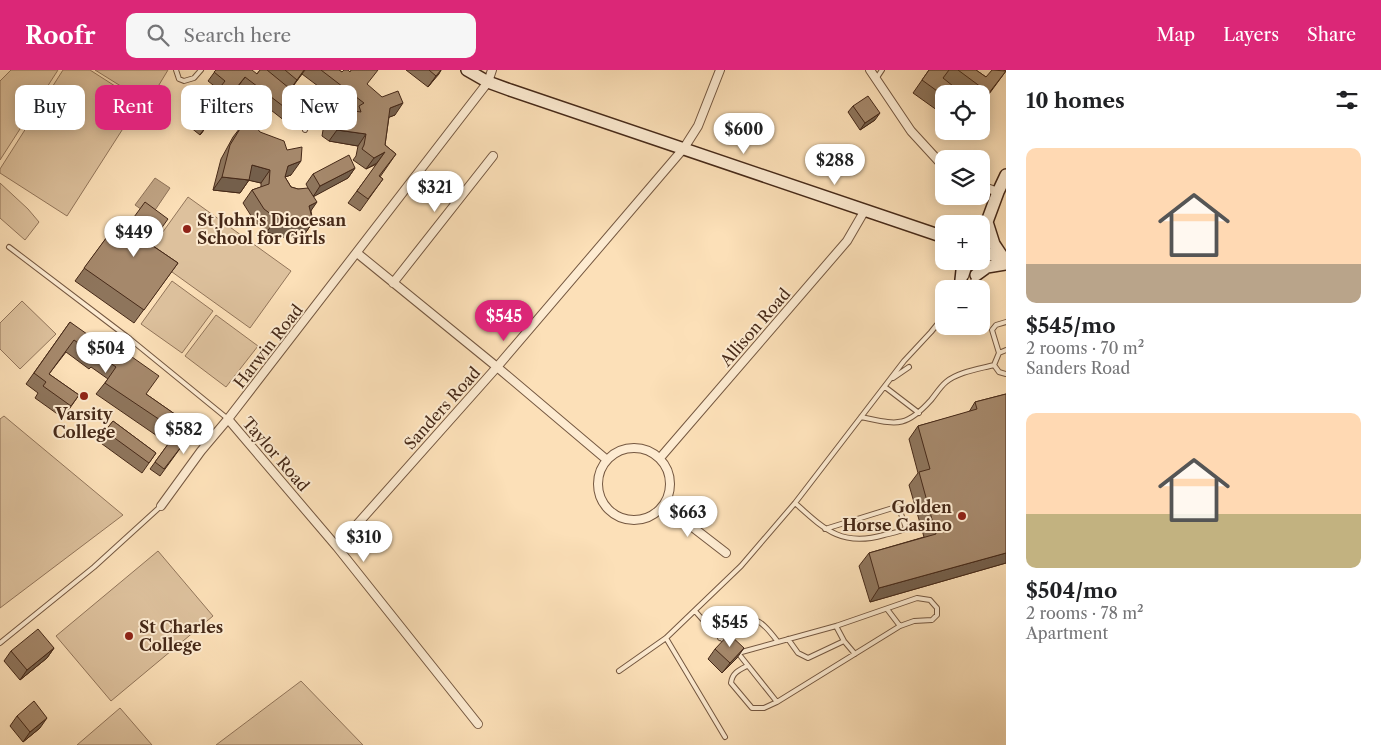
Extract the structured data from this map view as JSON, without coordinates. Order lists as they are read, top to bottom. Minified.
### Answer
{"streets":{"street":["Allison Road","Harwin Road","Sanders Road","Taylor Road"]},"crossings":[["Harwin Road","Taylor Road"],["Sanders Road","Taylor Road"]],"places":["St John's Diocesan School for Girls","Varsity College","Golden Horse Casino","St Charles College"],"page":{"header":"Roofr","search":"Search here","nav":["Map","Layers","Share"],"heading":"10 homes","map_buttons":["+","−"],"chip":["Buy","Rent","Filters","New"],"price":["$600","$288","$321","$449","$545","$504","$582","$663","$310","$545"],"list":[{"name":"$545/mo","note":"2 rooms · 70 m² · Sanders Road"},{"name":"$504/mo","note":"2 rooms · 78 m² · Apartment"}]}}
